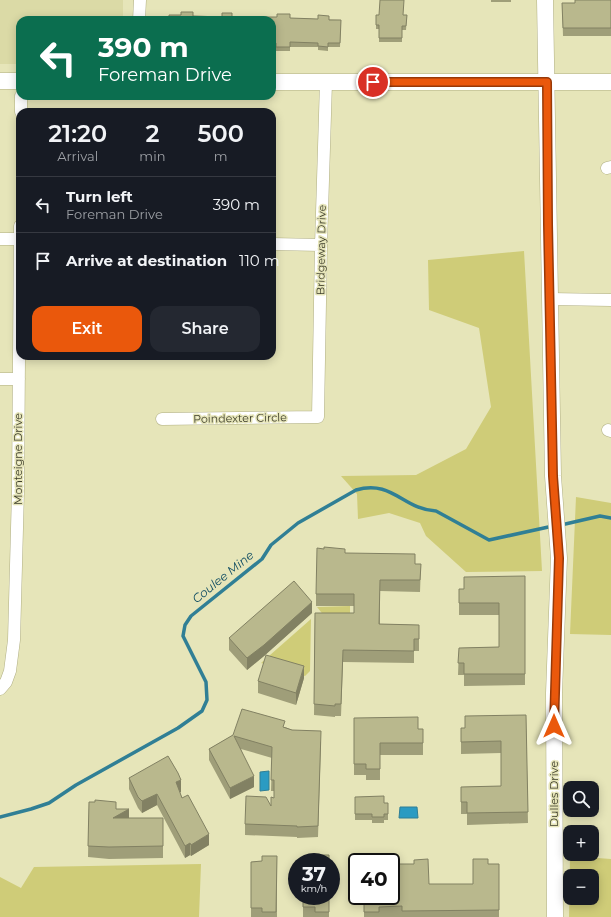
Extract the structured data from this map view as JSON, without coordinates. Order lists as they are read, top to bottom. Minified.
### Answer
{"streets":{"street":["Bridgeway Drive","Poindexter Circle","Monteigne Drive","Dulles Drive"]},"crossings":[["Bridgeway Drive","Poindexter Circle"]],"water":["Coulee Mine"],"page":{"turn":["390 m","Foreman Drive"],"eta":["21:20","Arrival","2","min","500","m"],"list":[{"name":"Turn left","note":"Foreman Drive","value":"390 m"},{"name":"Arrive at destination","value":"110 m"}],"buttons":["Exit","Share"],"map_buttons":["+","−"],"speed":"37 km/h","limit":"40"}}
